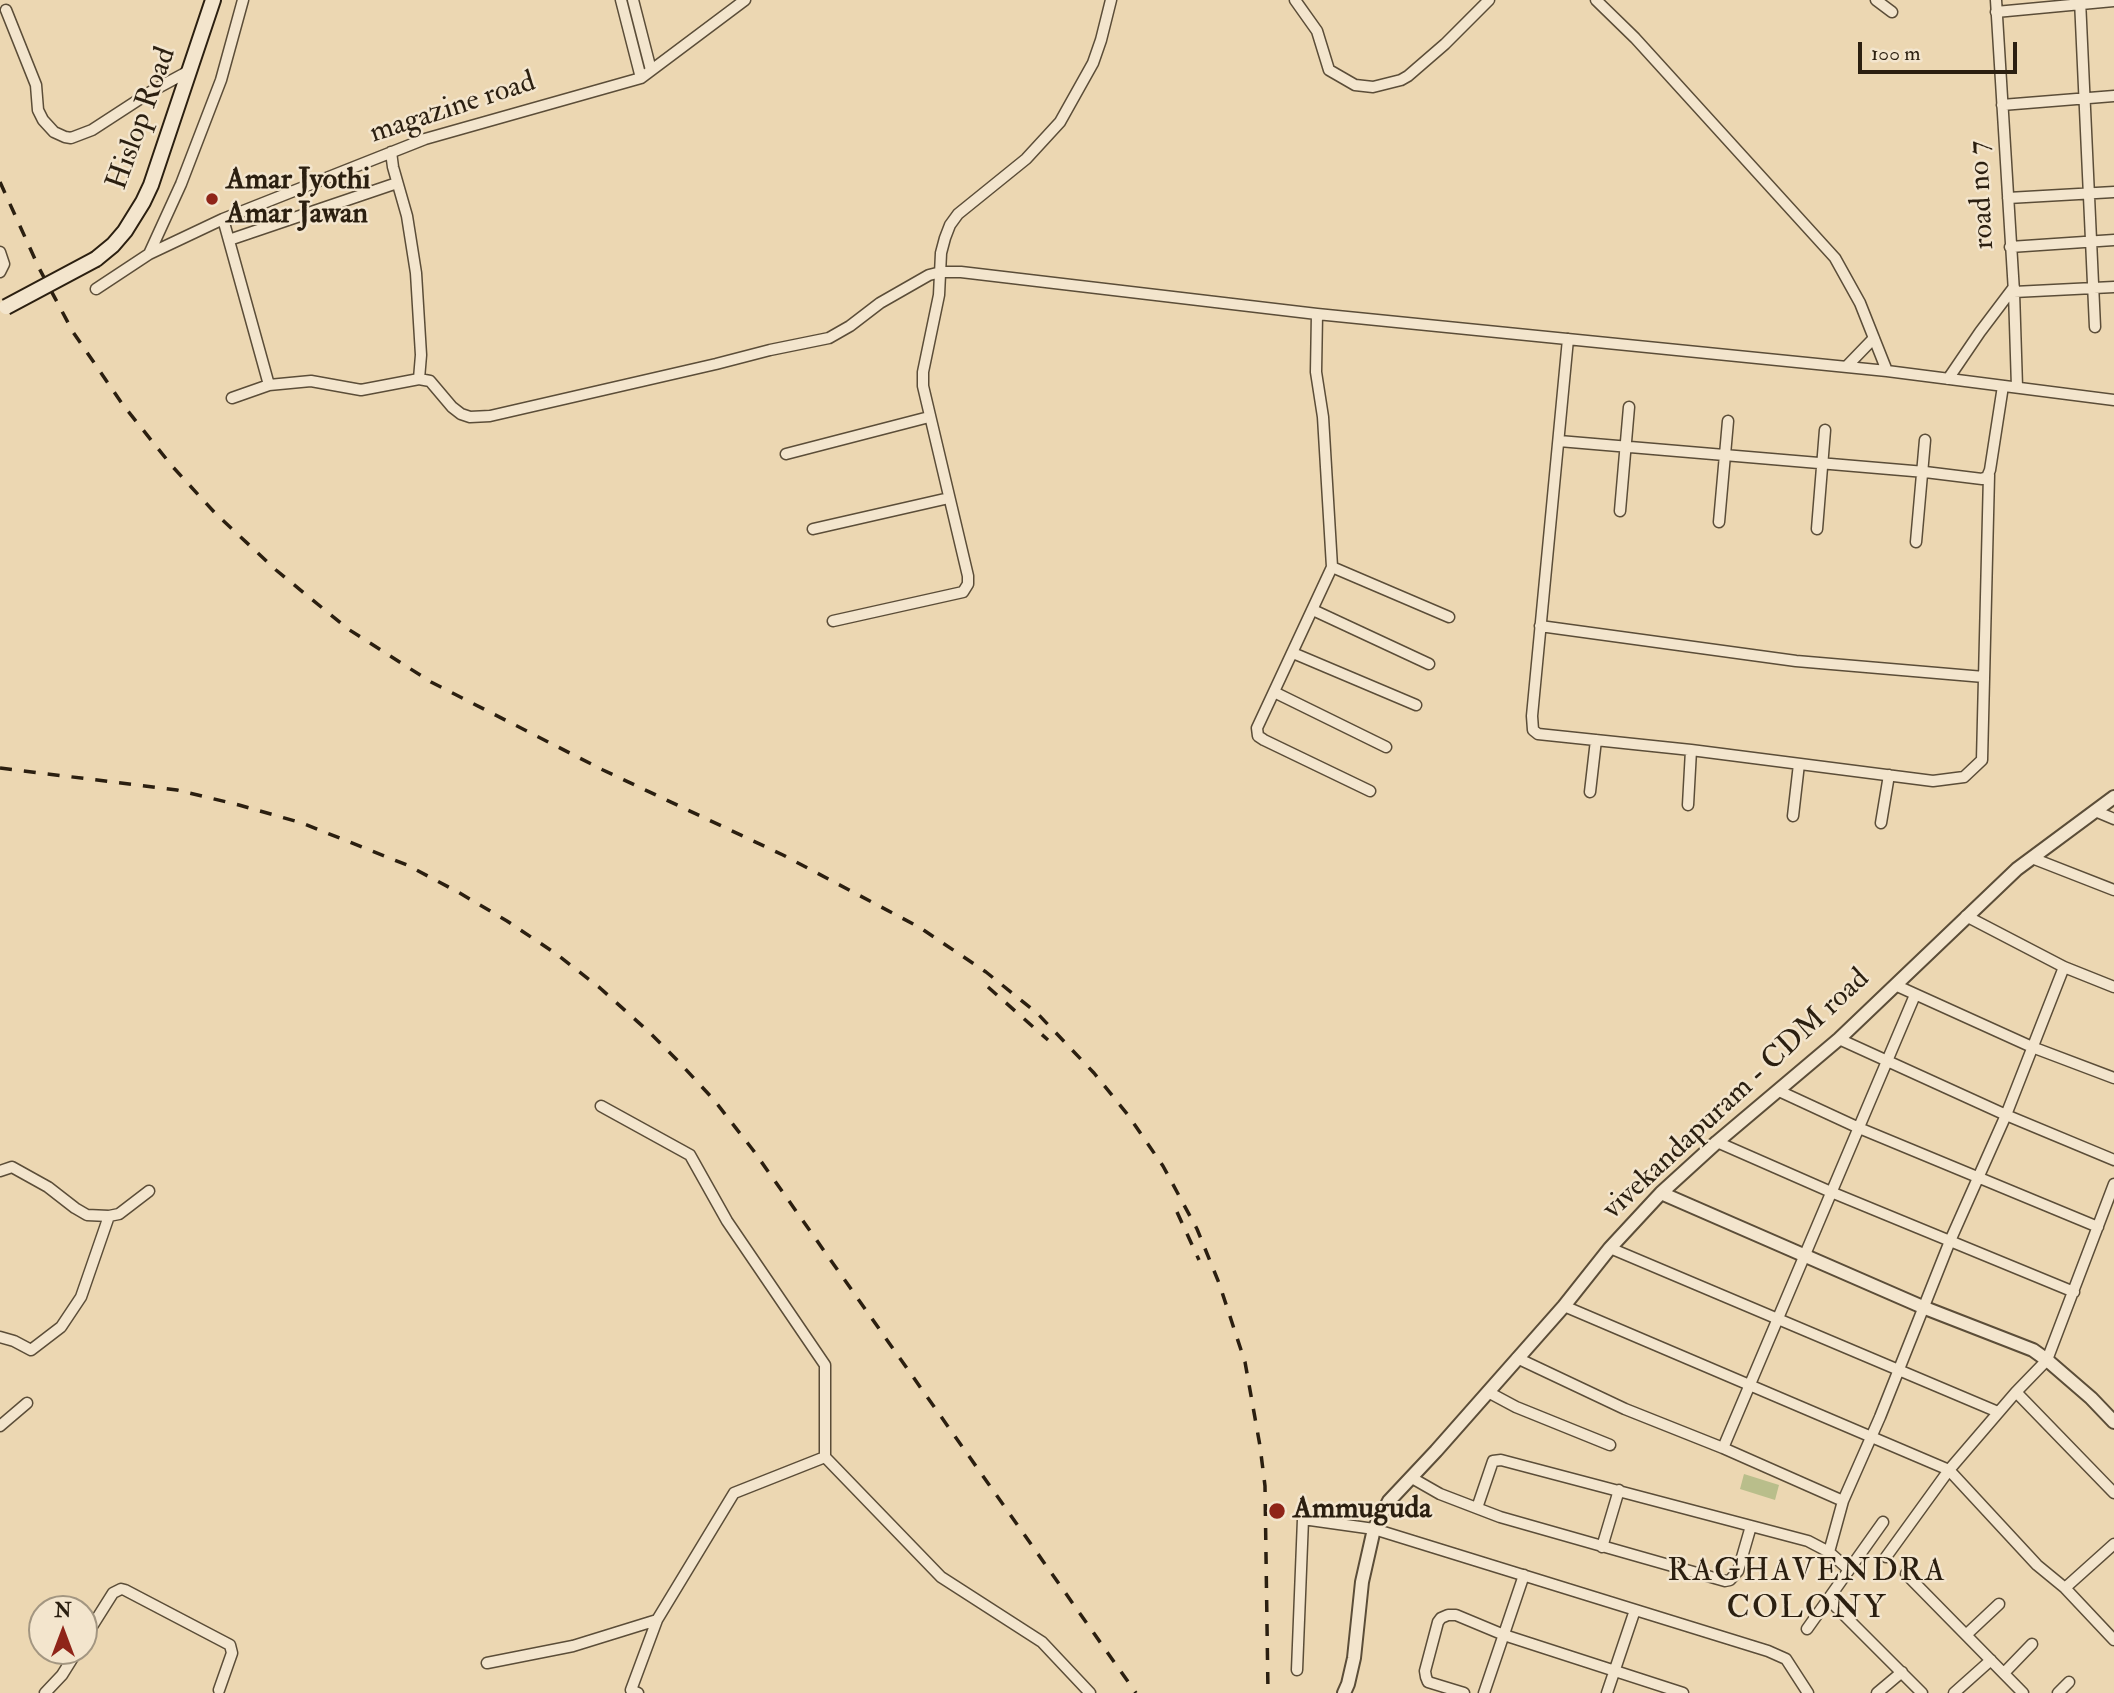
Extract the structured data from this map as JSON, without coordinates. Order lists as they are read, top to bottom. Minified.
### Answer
{"streets":{"main road":["Hislop Road"],"street":["magazine road","road no 7","vivekandapuram - CDM road"]},"districts":["RAGHAVENDRA COLONY"],"places":["Amar Jyothi Amar Jawan","Ammuguda"],"scale_bar":"100 m","north":"top"}
